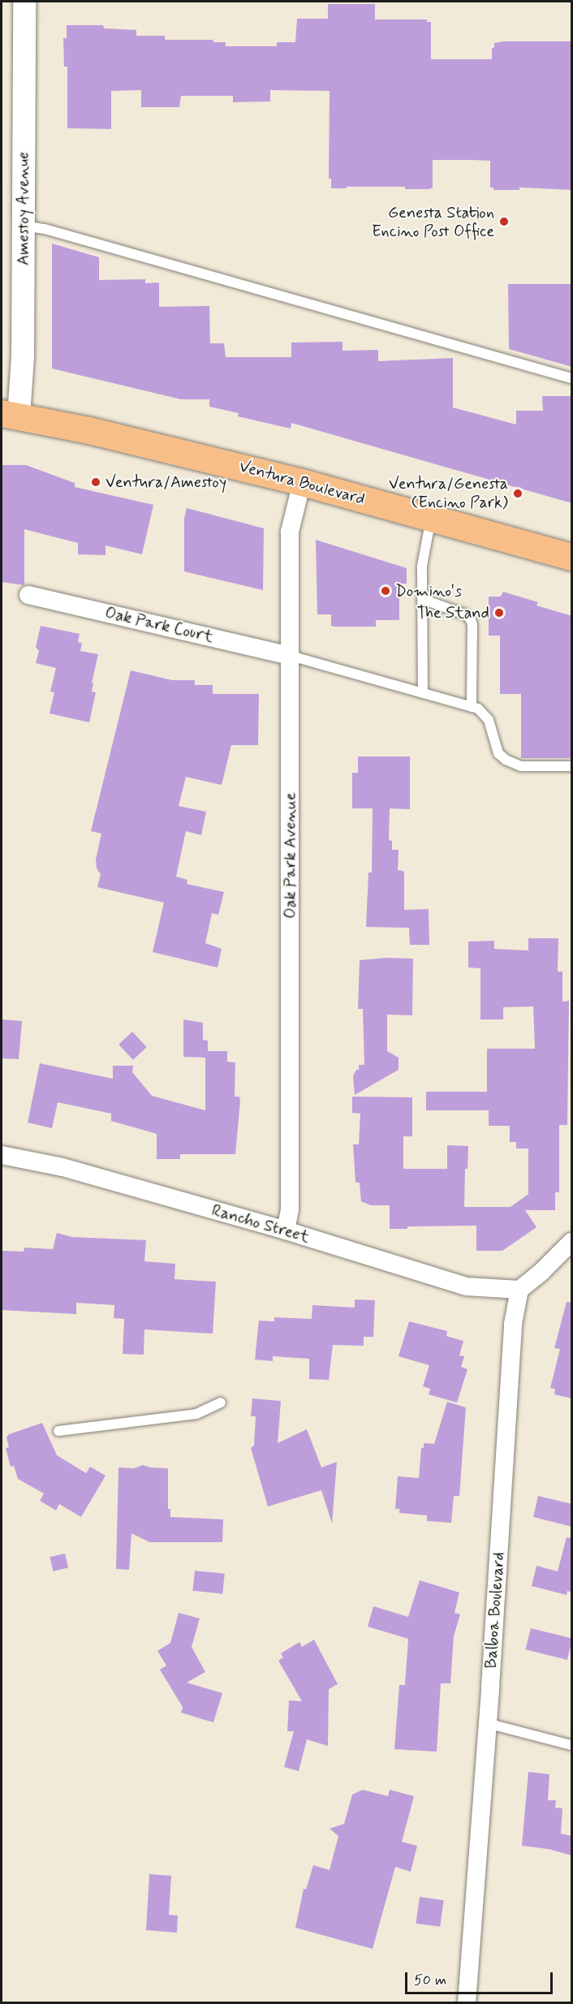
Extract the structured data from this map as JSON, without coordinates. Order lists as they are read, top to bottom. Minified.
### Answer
{"streets":{"main road":["Ventura Boulevard"],"street":["Amestoy Avenue","Oak Park Court","Oak Park Avenue","Rancho Street","Balboa Boulevard"]},"crossings":[["Amestoy Avenue","Ventura Boulevard"],["Ventura Boulevard","Oak Park Avenue"],["Oak Park Court","Oak Park Avenue"],["Oak Park Avenue","Rancho Street"],["Rancho Street","Balboa Boulevard"]],"places":["Genesta Station Encino Post Office","Ventura/Amestoy","Ventura/Genesta (Encino Park)","Domino's","The Stand"],"scale_bar":"50 m"}
